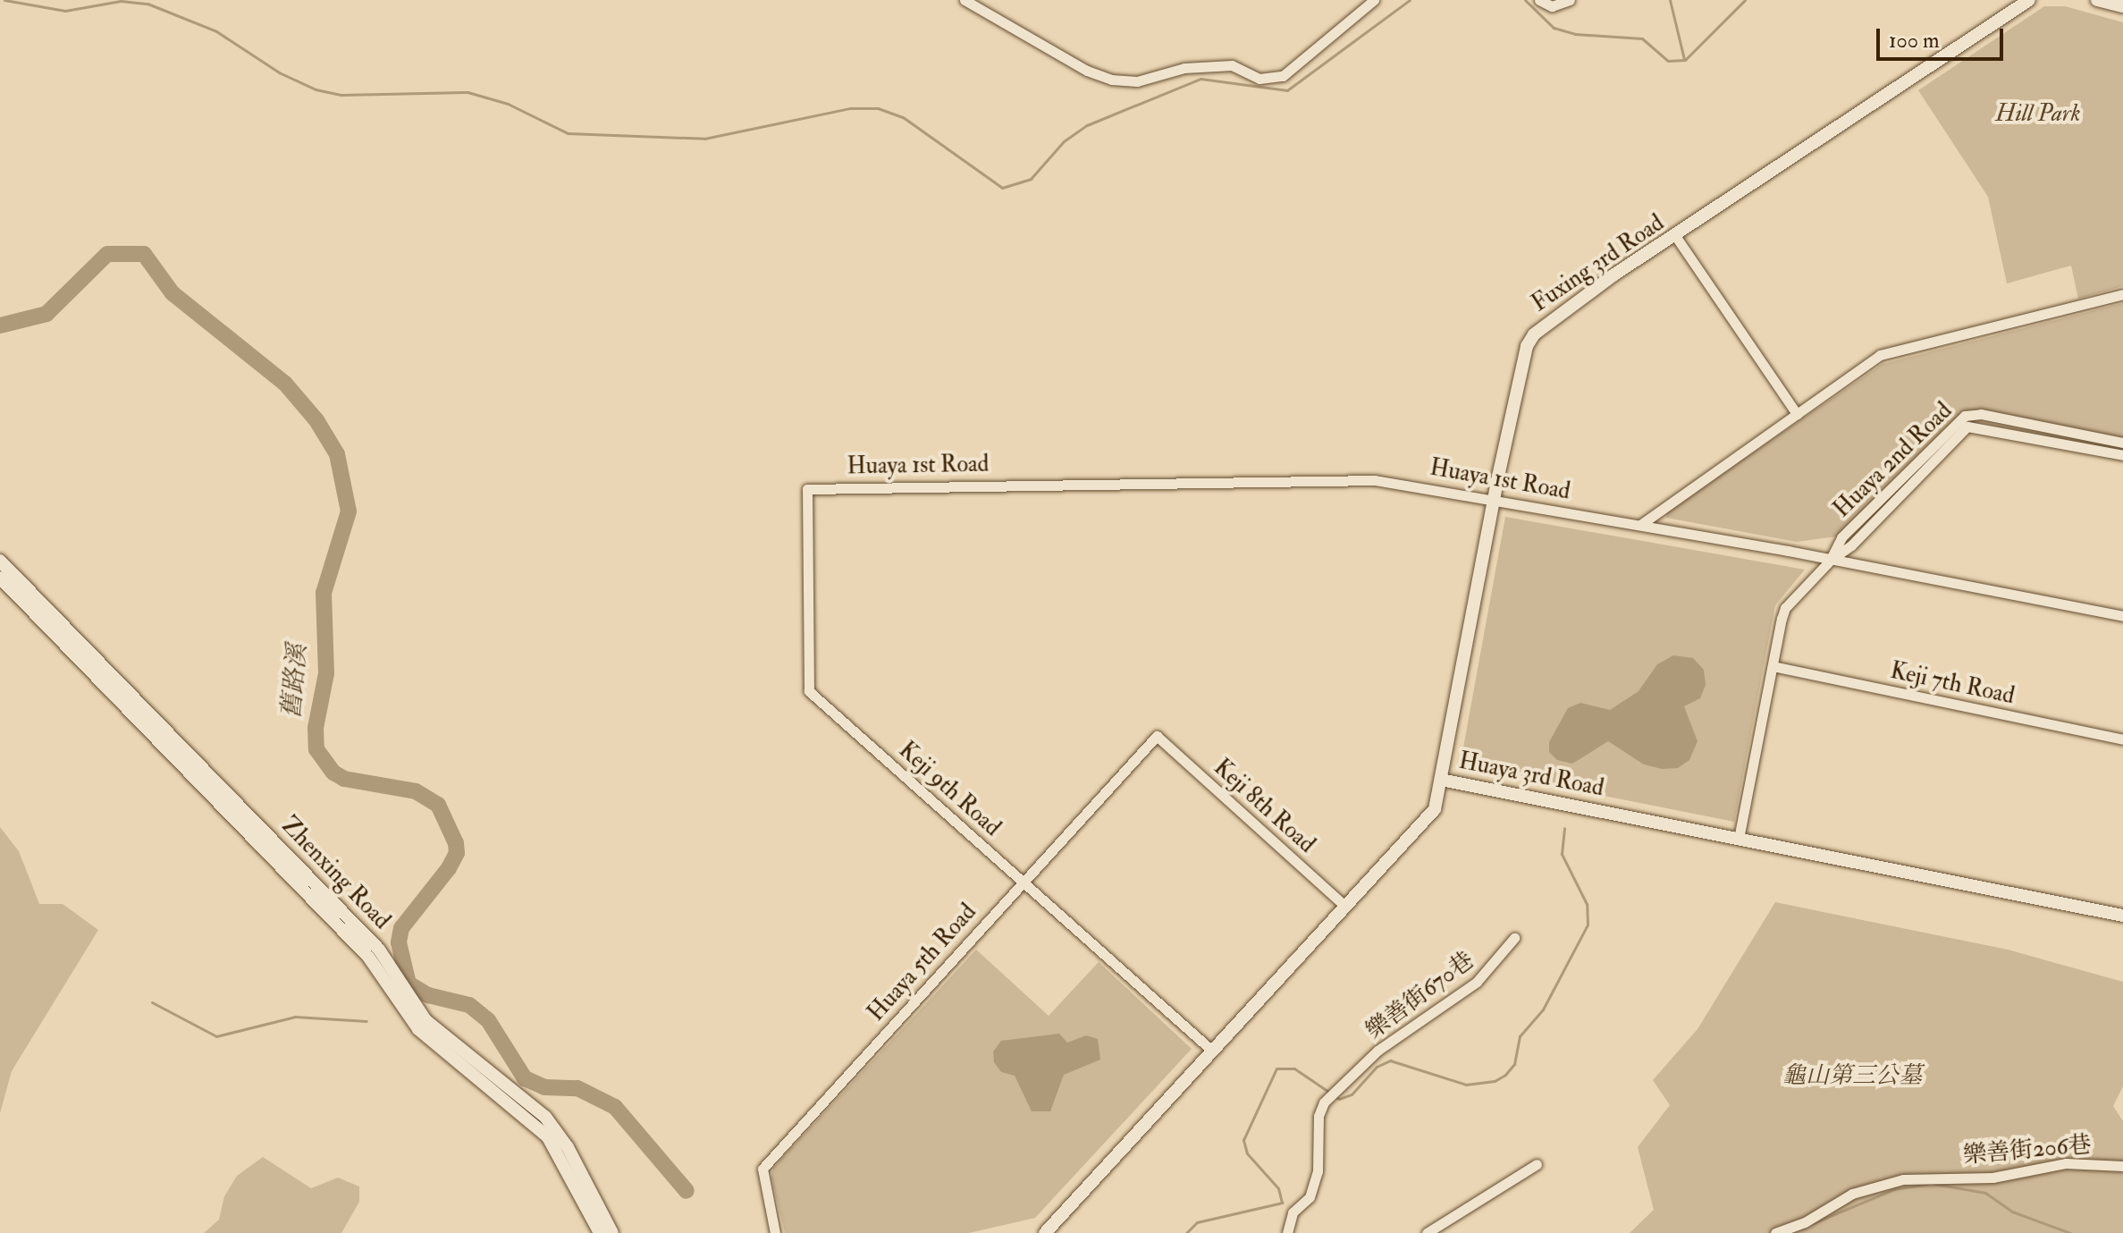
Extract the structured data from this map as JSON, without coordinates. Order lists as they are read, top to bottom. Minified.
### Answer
{"streets":{"street":["Fuxing 3rd Road","Huaya 2nd Road","Huaya 1st Road","Keji 7th Road","Huaya 3rd Road","Keji 9th Road","Keji 8th Road","Zhenxing Road","Huaya 5th Road","樂善街670巷","樂善街206巷"]},"crossings":[["Fuxing 3rd Road","Huaya 1st Road"],["Fuxing 3rd Road","Huaya 3rd Road"],["Huaya 2nd Road","Huaya 1st Road"],["Huaya 2nd Road","Keji 7th Road"],["Huaya 2nd Road","Huaya 3rd Road"],["Huaya 1st Road","Keji 9th Road"],["Huaya 3rd Road","Keji 9th Road"],["Huaya 3rd Road","Keji 8th Road"],["Keji 9th Road","Huaya 5th Road"],["Keji 8th Road","Huaya 5th Road"]],"water":["舊路溪"],"parks":["Hill Park","龜山第三公墓"],"scale_bar":"100 m"}
